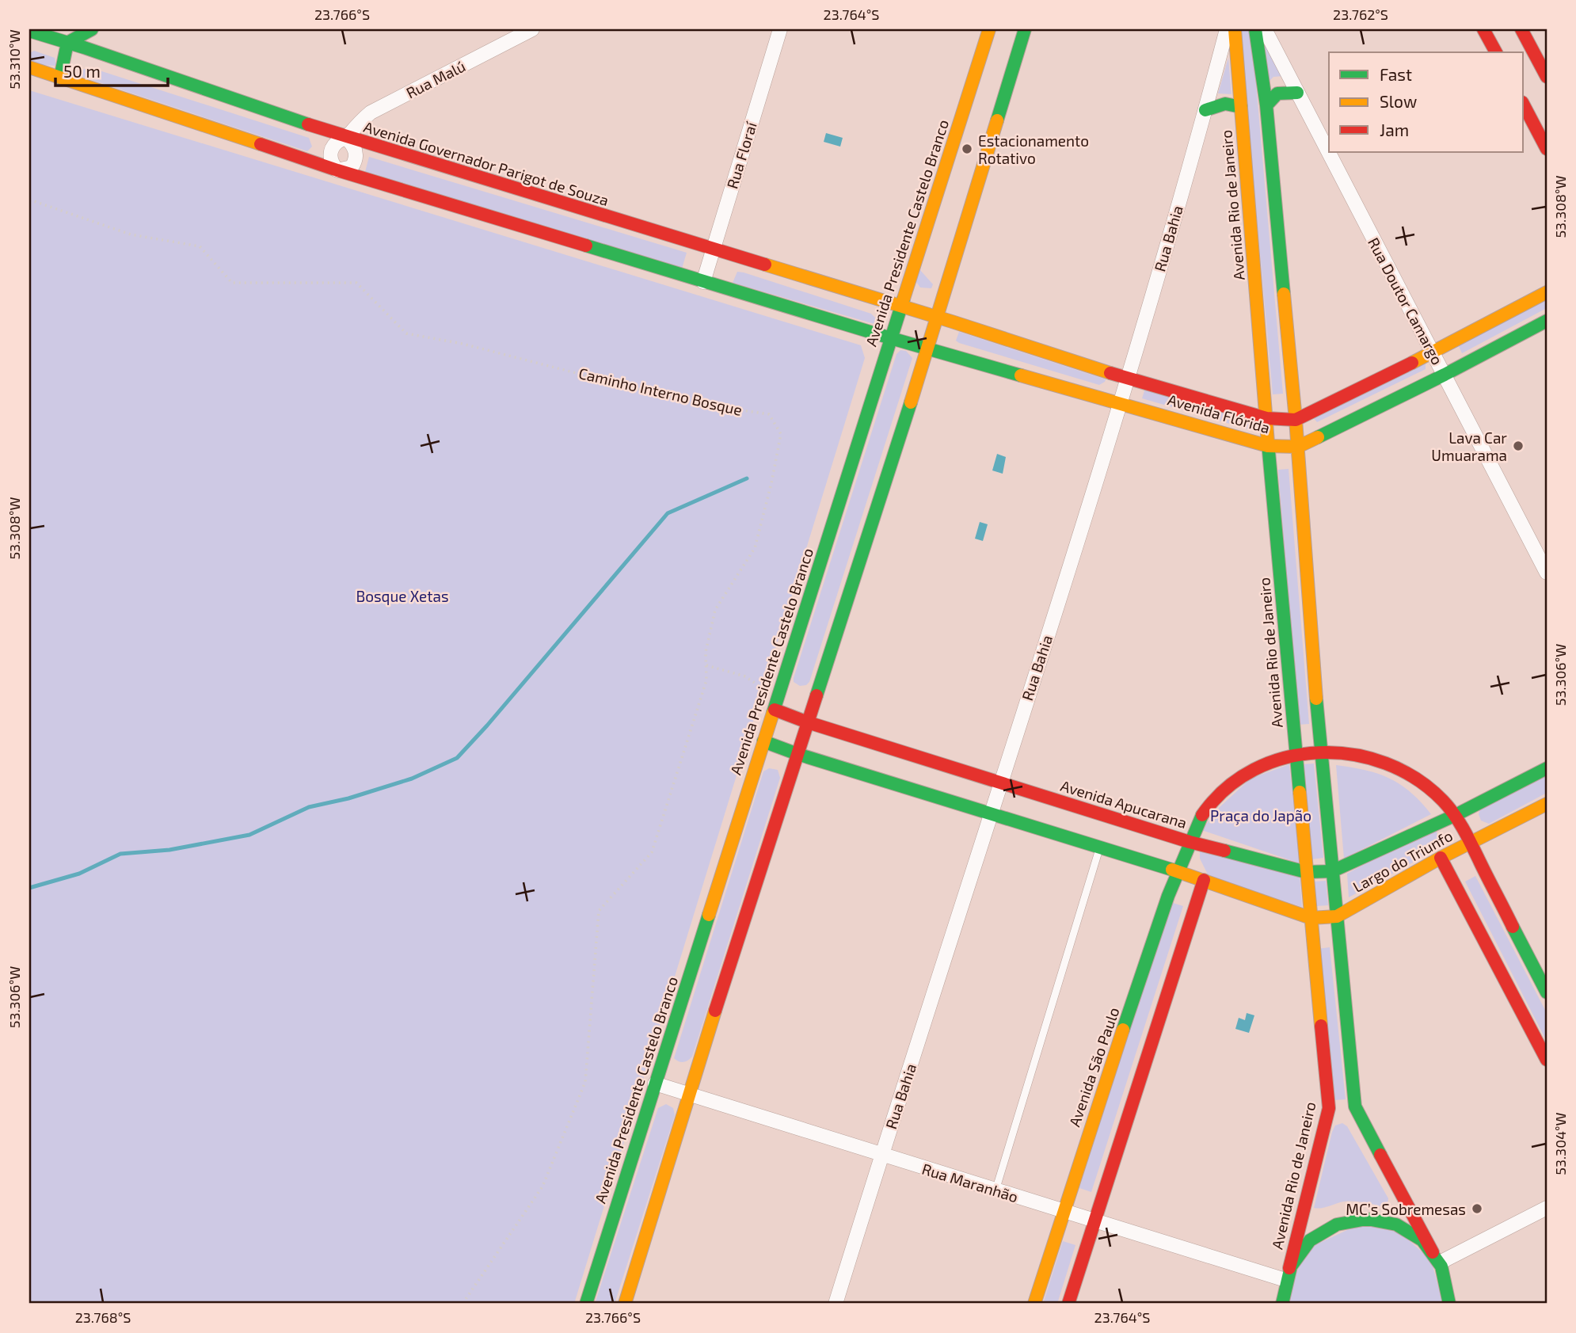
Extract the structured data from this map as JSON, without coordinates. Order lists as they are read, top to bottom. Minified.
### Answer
{"streets":{"street":["Rua Malú","Rua Floraí","Avenida Governador Parigot de Souza","Avenida Rio de Janeiro","Avenida Presidente Castelo Branco","Rua Bahia","Rua Doutor Camargo","Avenida Flórida","Avenida Apucarana","Largo do Triunfo","Avenida São Paulo","Rua Maranhão"],"path":["Caminho Interno Bosque"]},"crossings":[["Rua Malú","Avenida Governador Parigot de Souza"],["Rua Floraí","Avenida Governador Parigot de Souza"],["Avenida Governador Parigot de Souza","Avenida Presidente Castelo Branco"],["Avenida Governador Parigot de Souza","Avenida Flórida"],["Avenida Rio de Janeiro","Avenida Flórida"],["Avenida Rio de Janeiro","Avenida Apucarana"],["Avenida Rio de Janeiro","Largo do Triunfo"],["Avenida Rio de Janeiro","Rua Maranhão"],["Avenida Presidente Castelo Branco","Avenida Apucarana"],["Avenida Presidente Castelo Branco","Rua Maranhão"],["Rua Bahia","Avenida Flórida"],["Rua Bahia","Avenida Apucarana"],["Rua Bahia","Rua Maranhão"],["Rua Doutor Camargo","Avenida Flórida"],["Avenida Apucarana","Largo do Triunfo"],["Avenida Apucarana","Avenida São Paulo"],["Largo do Triunfo","Avenida São Paulo"],["Avenida São Paulo","Rua Maranhão"]],"parks":["Bosque Xetas","Praça do Japão"],"places":["Estacionamento Rotativo","Lava Car Umuarama","MC’s Sobremesas"],"legend":["Fast","Slow","Jam"],"scale_bar":"50 m","coordinates":["23.766°S","23.764°S","23.762°S","53.310°W","53.308°W","53.306°W","53.304°W","23.768°S"]}
